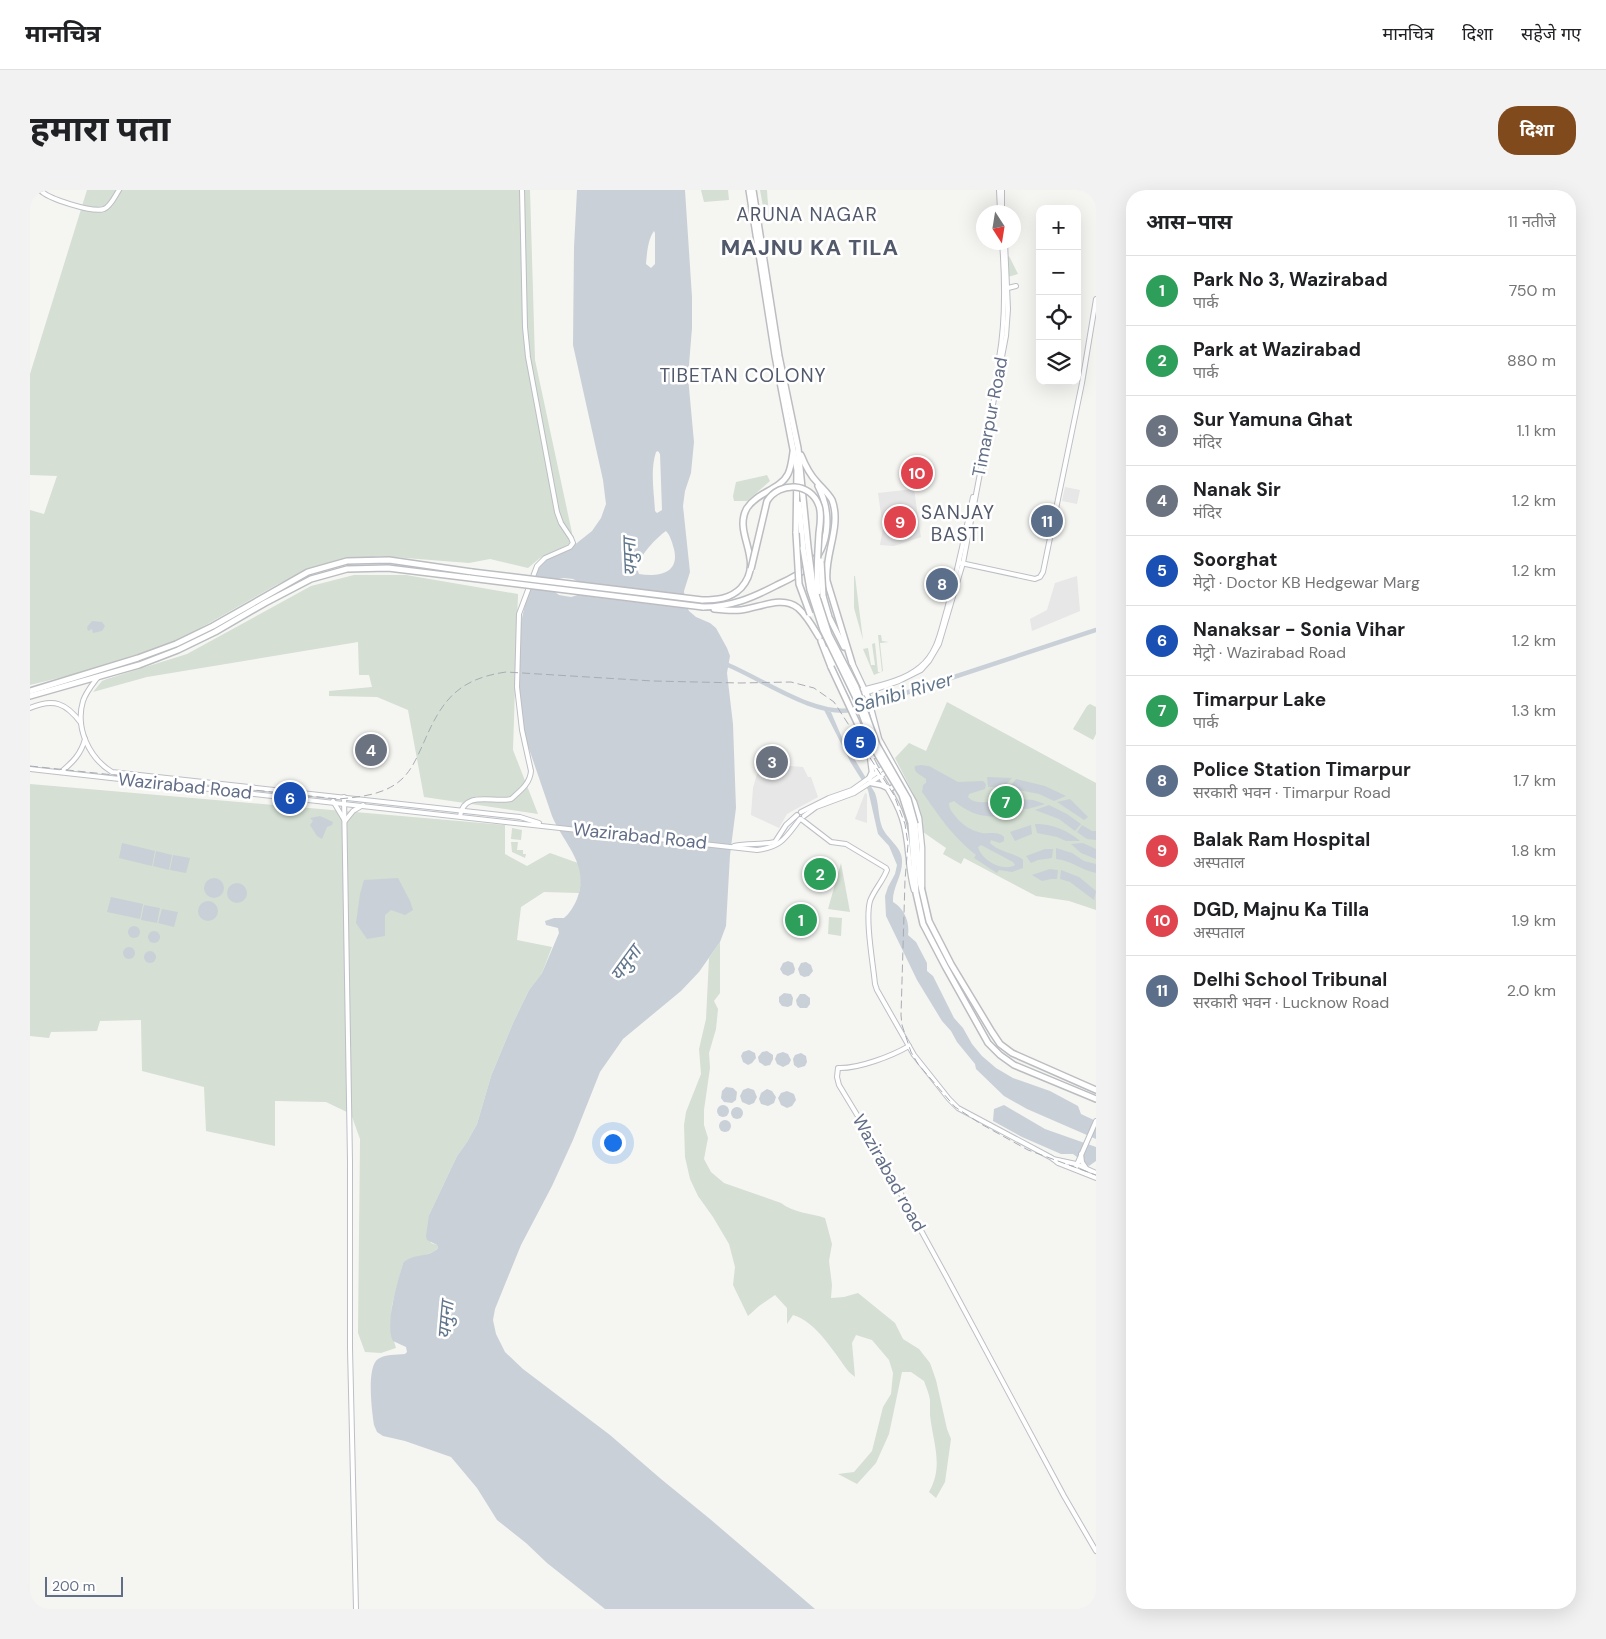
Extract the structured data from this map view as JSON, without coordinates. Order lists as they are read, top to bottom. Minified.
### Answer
{"streets":{"street":["Timarpur Road","Wazirabad Road","Wazirabad road"]},"districts":["ARUNA NAGAR","MAJNU KA TILA","TIBETAN COLONY","SANJAY BASTI"],"water":["यमुना","Sahibi River"],"scale_bar":"200 m","north":"bottom","page":{"header":"मानचित्र","nav":["मानचित्र","दिशा","सहेजे गए"],"title":"हमारा पता","buttons":"दिशा","heading":["आस-पास","11 नतीजे"],"map_buttons":["+","−"],"list":[{"mark":"1","name":"Park No 3, Wazirabad","note":"पार्क","value":"750 m"},{"mark":"2","name":"Park at Wazirabad","note":"पार्क","value":"880 m"},{"mark":"3","name":"Sur Yamuna Ghat","note":"मंदिर","value":"1.1 km"},{"mark":"4","name":"Nanak Sir","note":"मंदिर","value":"1.2 km"},{"mark":"5","name":"Soorghat","note":"मेट्रो · Doctor KB Hedgewar Marg","value":"1.2 km"},{"mark":"6","name":"Nanaksar - Sonia Vihar","note":"मेट्रो · Wazirabad Road","value":"1.2 km"},{"mark":"7","name":"Timarpur Lake","note":"पार्क","value":"1.3 km"},{"mark":"8","name":"Police Station Timarpur","note":"सरकारी भवन · Timarpur Road","value":"1.7 km"},{"mark":"9","name":"Balak Ram Hospital","note":"अस्पताल","value":"1.8 km"},{"mark":"10","name":"DGD, Majnu Ka Tilla","note":"अस्पताल","value":"1.9 km"},{"mark":"11","name":"Delhi School Tribunal","note":"सरकारी भवन · Lucknow Road","value":"2.0 km"}],"pins":["10","11","9","8","5","4","3","6","7","2","1"],"scale":"200 m"}}
